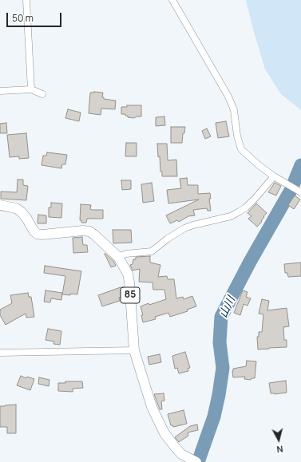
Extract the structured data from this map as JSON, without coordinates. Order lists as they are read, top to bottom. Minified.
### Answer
{"streets":{"main road":["85"]},"water":["山川"],"scale_bar":"50 m","north":"bottom"}
